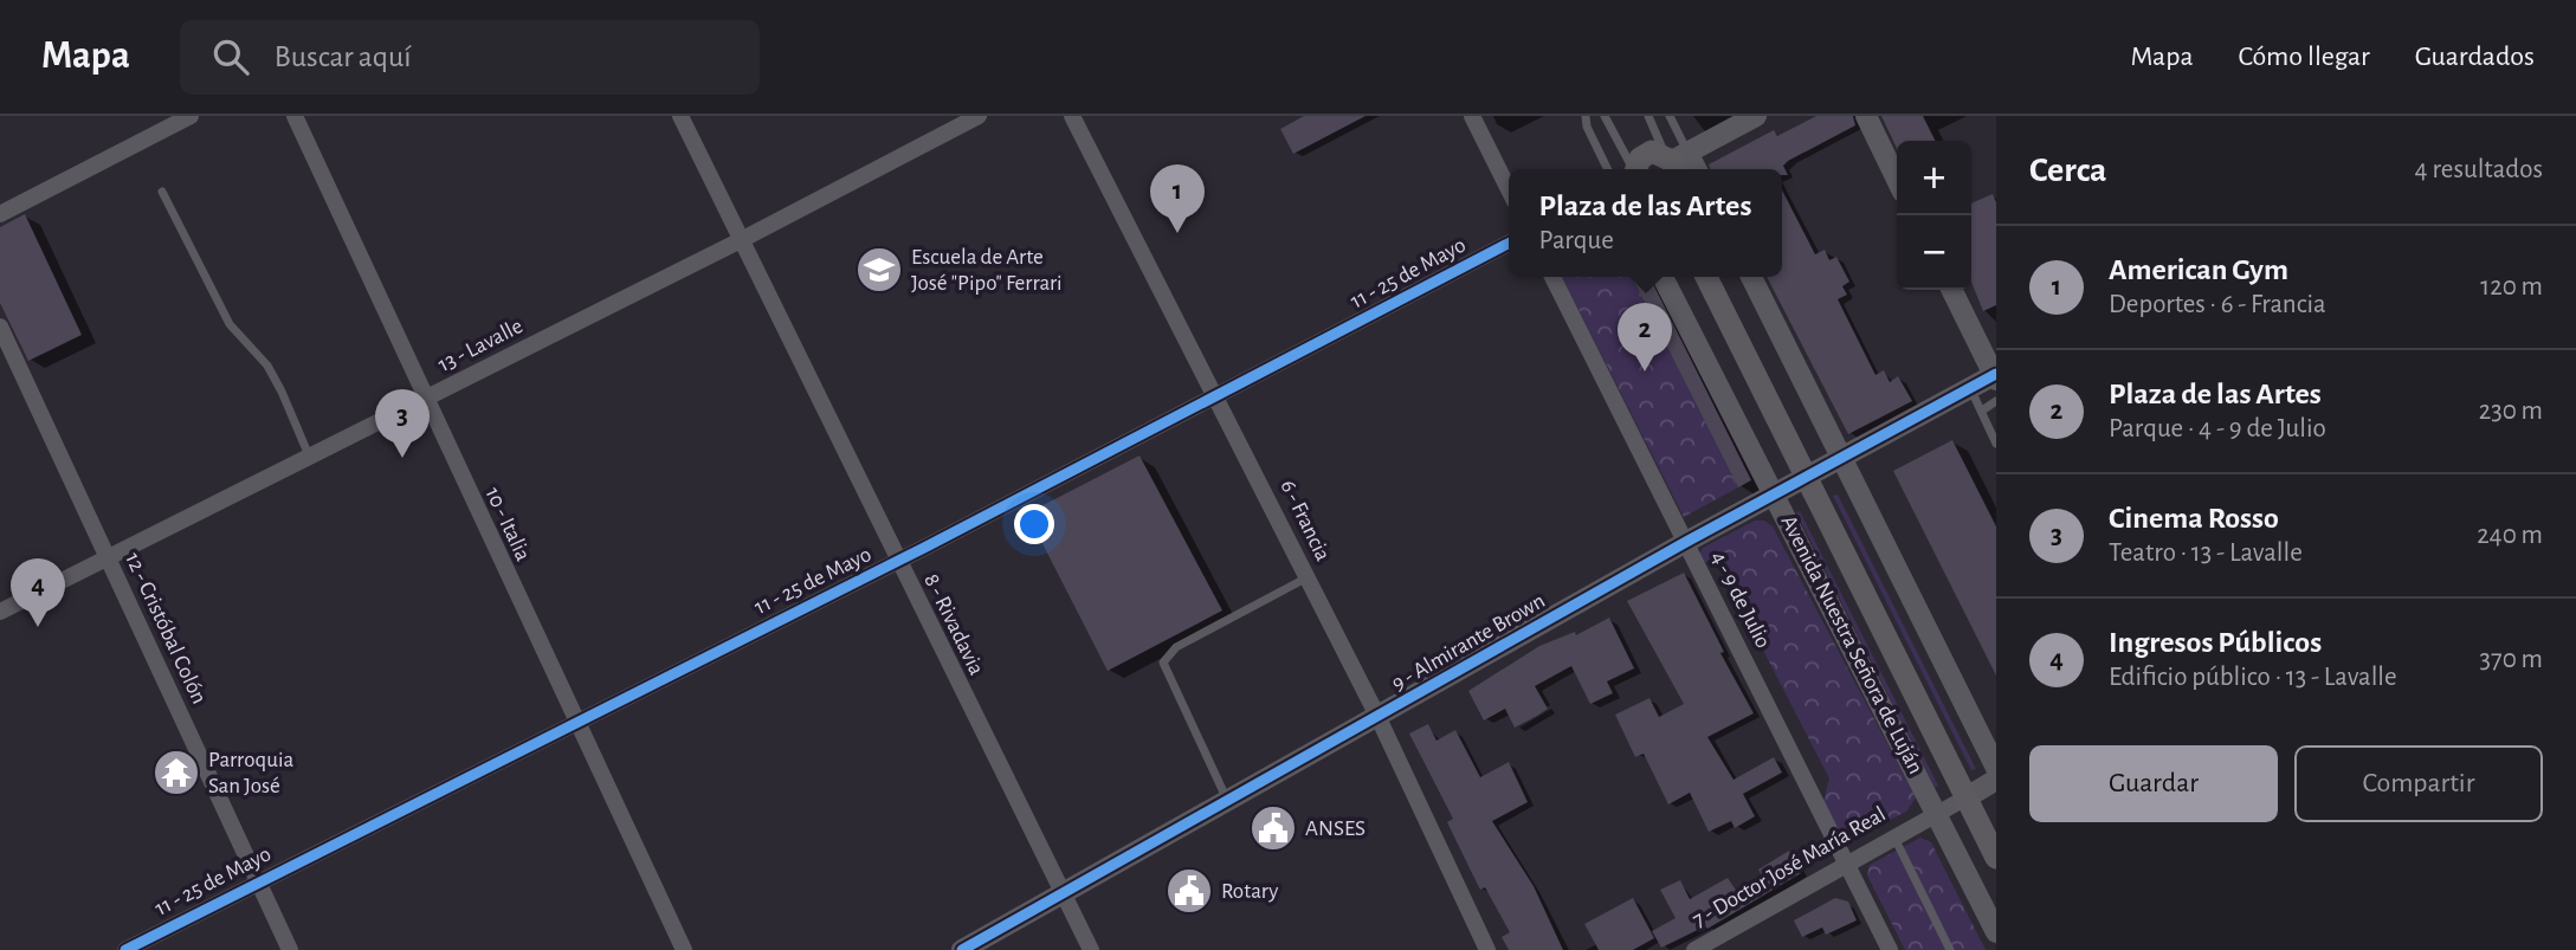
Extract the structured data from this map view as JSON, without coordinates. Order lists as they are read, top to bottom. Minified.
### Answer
{"streets":{"main road":["Avenida Nuestra Señora de Luján"],"street":["11 - 25 de Mayo","13 - Lavalle","6 - Francia","10 - Italia","4 - 9 de Julio","8 - Rivadavia","12 - Cristóbal Colón","9 - Almirante Brown","7 - Doctor José María Real"]},"crossings":[["11 - 25 de Mayo","6 - Francia"],["11 - 25 de Mayo","10 - Italia"],["11 - 25 de Mayo","8 - Rivadavia"],["11 - 25 de Mayo","12 - Cristóbal Colón"],["13 - Lavalle","10 - Italia"],["13 - Lavalle","8 - Rivadavia"],["13 - Lavalle","12 - Cristóbal Colón"],["6 - Francia","9 - Almirante Brown"],["4 - 9 de Julio","9 - Almirante Brown"],["4 - 9 de Julio","7 - Doctor José María Real"],["8 - Rivadavia","9 - Almirante Brown"],["9 - Almirante Brown","Avenida Nuestra Señora de Luján"],["Avenida Nuestra Señora de Luján","7 - Doctor José María Real"]],"places":{"school or university":["Escuela de Arte José \"Pipo\" Ferrari"],"temple":["Parroquia San José"],"public building":["ANSES","Rotary"]},"page":{"header":"Mapa","search":"Buscar aquí","nav":["Mapa","Cómo llegar","Guardados"],"heading":["Cerca","4 resultados"],"map_buttons":["+","−"],"pins":["1","2","3","4"],"popup":["Plaza de las Artes","Parque"],"list":[{"mark":"1","name":"American Gym","note":"Deportes · 6 - Francia","value":"120 m"},{"mark":"2","name":"Plaza de las Artes","note":"Parque · 4 - 9 de Julio","value":"230 m"},{"mark":"3","name":"Cinema Rosso","note":"Teatro · 13 - Lavalle","value":"240 m"},{"mark":"4","name":"Ingresos Públicos","note":"Edificio público · 13 - Lavalle","value":"370 m"}],"buttons":["Guardar","Compartir"]}}
